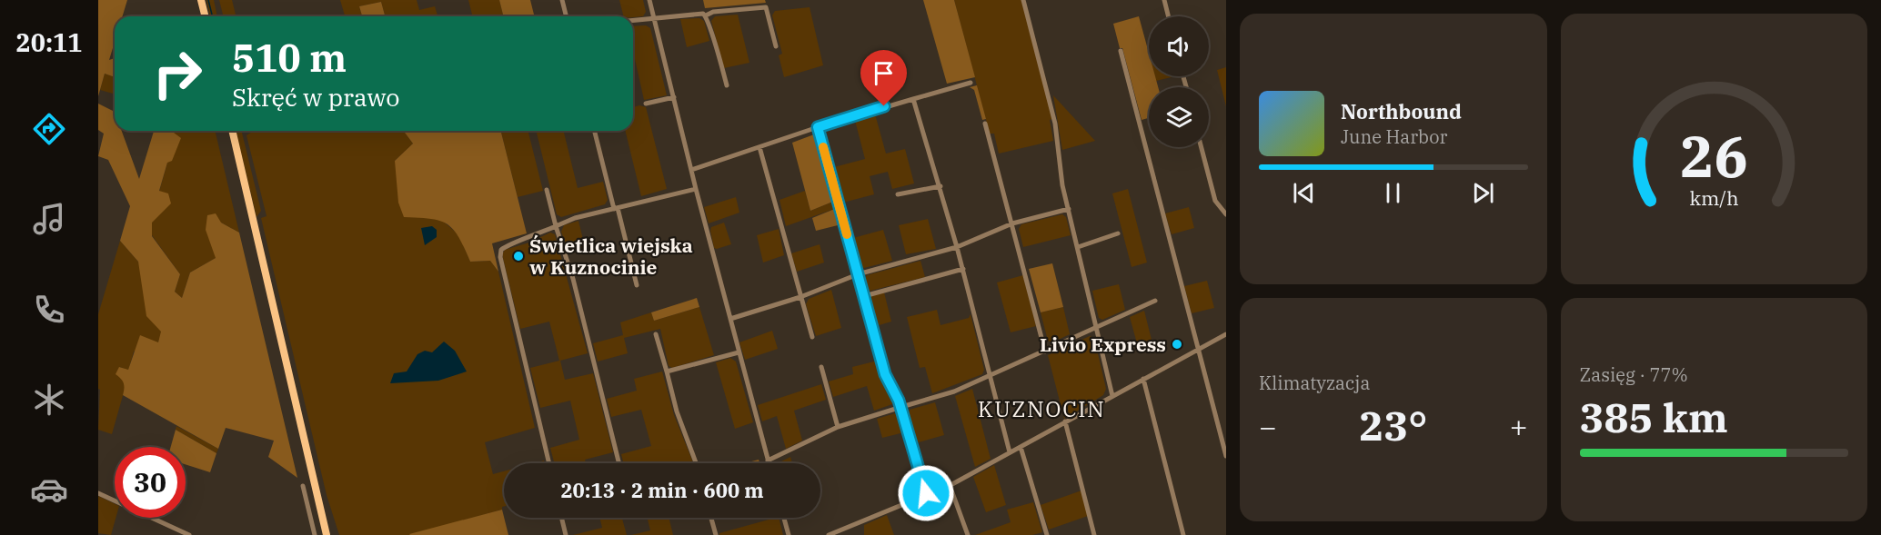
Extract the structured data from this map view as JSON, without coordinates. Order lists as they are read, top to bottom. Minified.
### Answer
{"districts":["KUZNOCIN"],"places":["Świetlica wiejska w Kuznocinie","Livio Express"],"page":{"tabs":"20:11","turn":["510 m","Skręć w prawo"],"song":["Northbound","June Harbor"],"tile":["Klimatyzacja",["Zasięg · 77%","385 km"]],"heat":["−","23°","+"],"limit":"30","trip":"20:13 · 2 min · 600 m","gauge":["26","km/h"]}}
